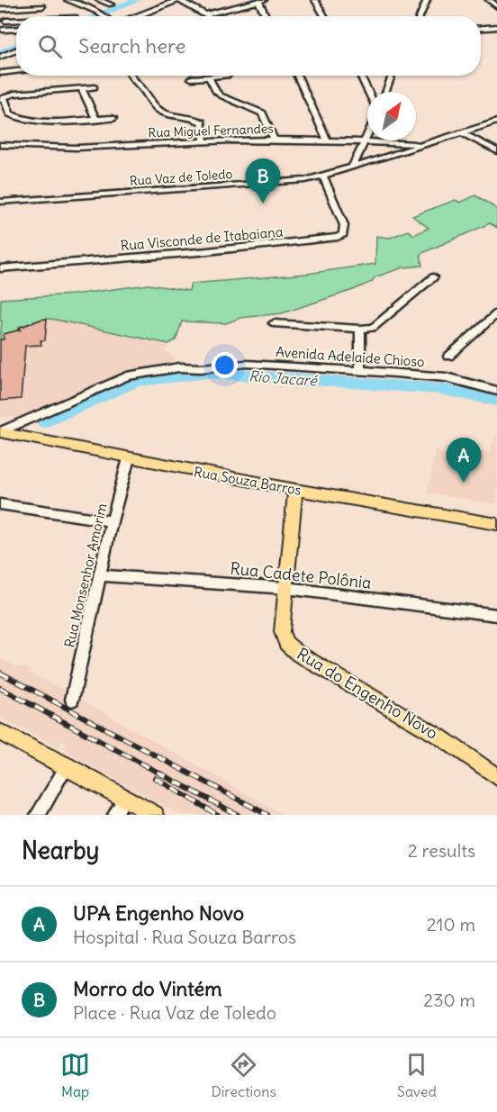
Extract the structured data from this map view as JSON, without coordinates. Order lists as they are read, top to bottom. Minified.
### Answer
{"streets":{"main road":["Rua Souza Barros","Rua do Engenho Novo"],"street":["Rua Miguel Fernandes","Rua Vaz de Toledo","Rua Visconde de Itabaiana","Avenida Adelaide Chioso","Rua Monsenhor Amorim","Rua Cadete Polônia"]},"crossings":[["Rua Miguel Fernandes","Rua Vaz de Toledo"],["Rua Vaz de Toledo","Rua Visconde de Itabaiana"],["Avenida Adelaide Chioso","Rua Souza Barros"],["Rua Souza Barros","Rua Monsenhor Amorim"],["Rua Souza Barros","Rua do Engenho Novo"],["Rua Monsenhor Amorim","Rua Cadete Polônia"],["Rua Cadete Polônia","Rua do Engenho Novo"]],"water":["Rio Jacaré"],"north":"top right","page":{"search":"Search here","pins":["B","A"],"heading":["Nearby","2 results"],"list":[{"mark":"A","name":"UPA Engenho Novo","note":"Hospital · Rua Souza Barros","value":"210 m"},{"mark":"B","name":"Morro do Vintém","note":"Place · Rua Vaz de Toledo","value":"230 m"}],"nav":["Map","Directions","Saved"]}}
